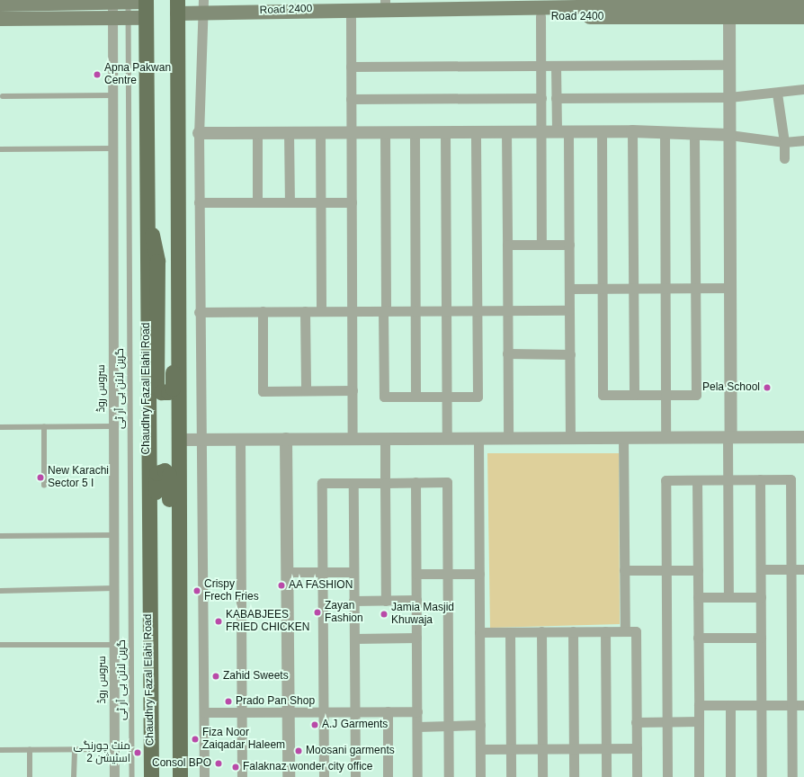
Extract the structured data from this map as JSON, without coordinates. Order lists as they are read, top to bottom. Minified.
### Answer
{"streets":{"main road":["Road 2400","Chaudhry Fazal Elahi Road"],"street":["سروس روڈ"],"lane":["گرین لائن بی آر ٹی"]},"places":["Apna Pakwan Centre","Pela School","New Karachi Sector 5 I","AA FASHION","Crispy Frech Fries","Zayan Fashion","Jamia Masjid Khuwaja","KABABJEES FRIED CHICKEN","Zahid Sweets","Prado Pan Shop","A.J Garments","Fiza Noor Zaiqadar Haleem","Moosani garments","منٹ چورنگی اسٹیشن 2","Consol BPO","Falaknaz wonder city office"]}
